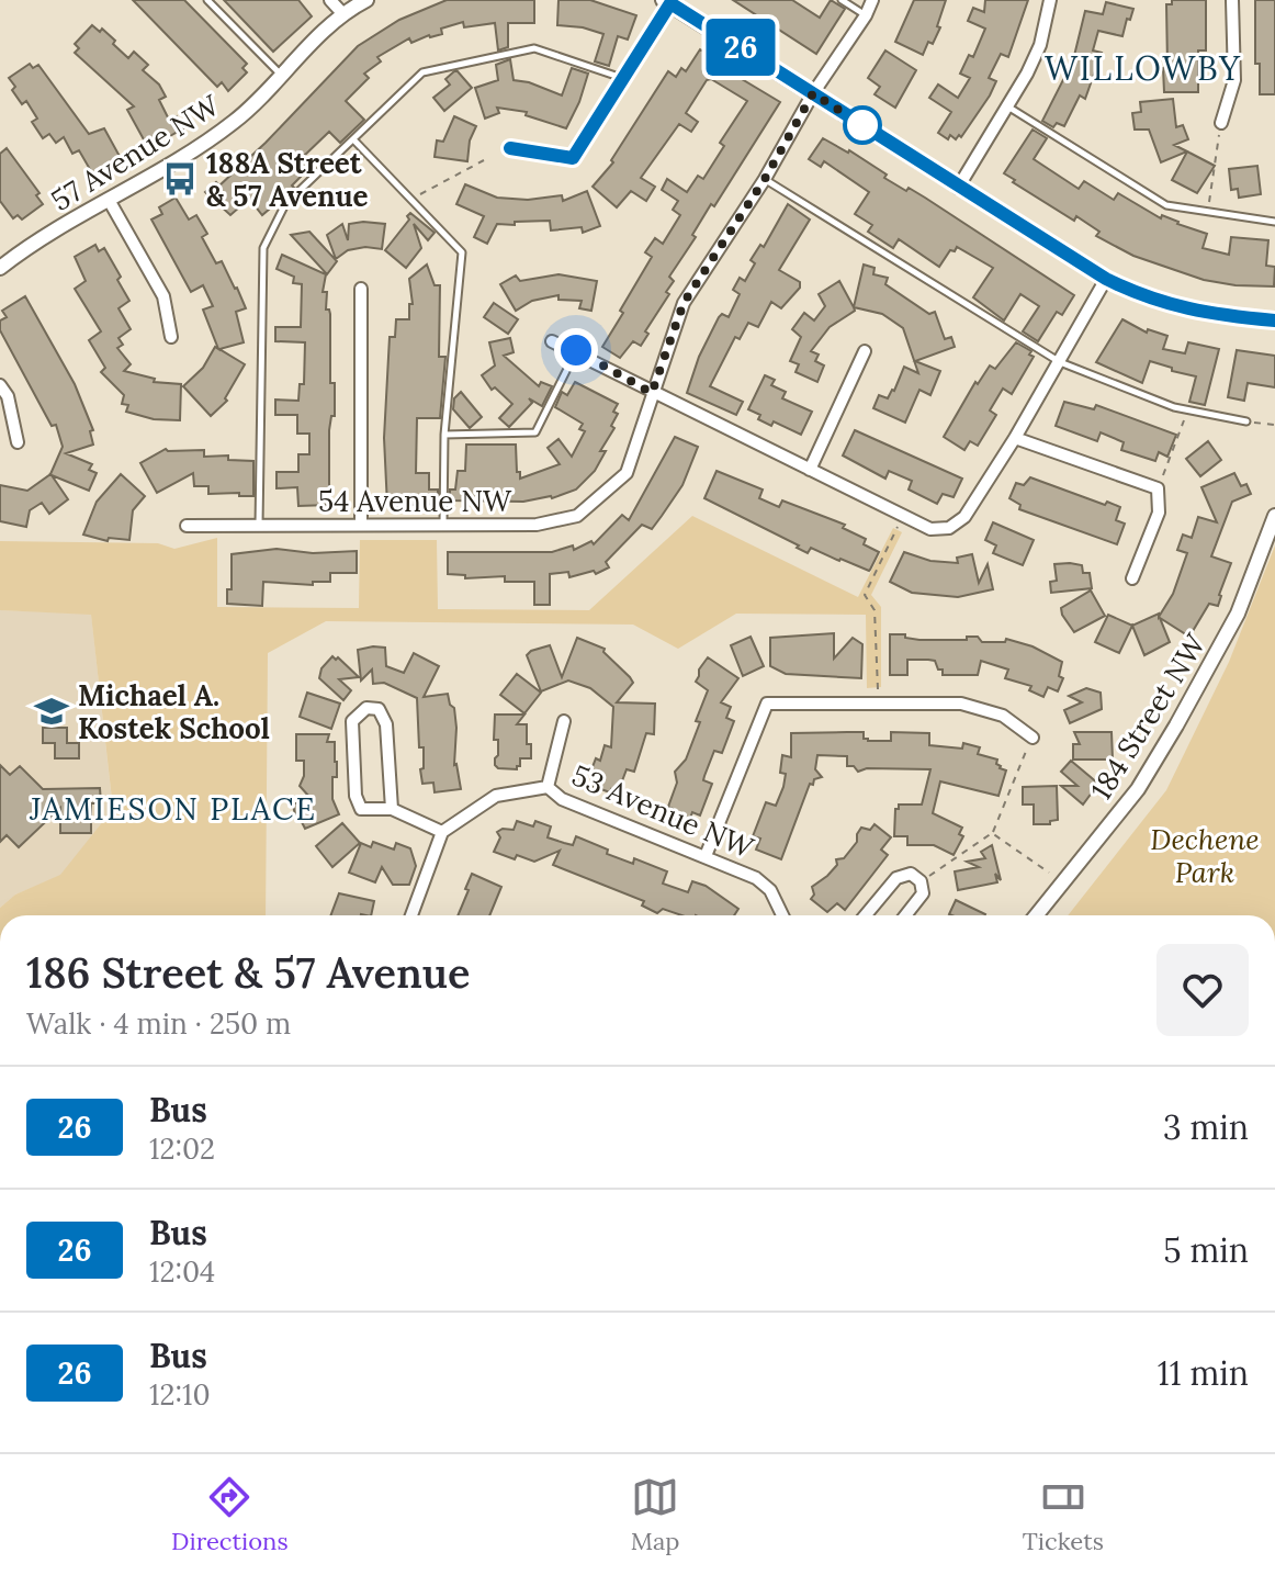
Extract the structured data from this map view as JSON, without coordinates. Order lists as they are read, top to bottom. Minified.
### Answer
{"streets":{"street":["57 Avenue NW","54 Avenue NW","184 Street NW","53 Avenue NW"]},"districts":["WILLOWBY","JAMIESON PLACE"],"parks":["Dechene Park"],"places":{"bus stop":["188A Street & 57 Avenue"],"school or university":["Michael A. Kostek School"]},"lines":["bus line 26"],"page":{"on_map":"26","heading":["186 Street & 57 Avenue","Walk · 4 min · 250 m"],"list":[{"mark":"26","name":"Bus","note":"12:02","value":"3 min"},{"mark":"26","name":"Bus","note":"12:04","value":"5 min"},{"mark":"26","name":"Bus","note":"12:10","value":"11 min"}],"tabs":["Directions","Map","Tickets"]}}
